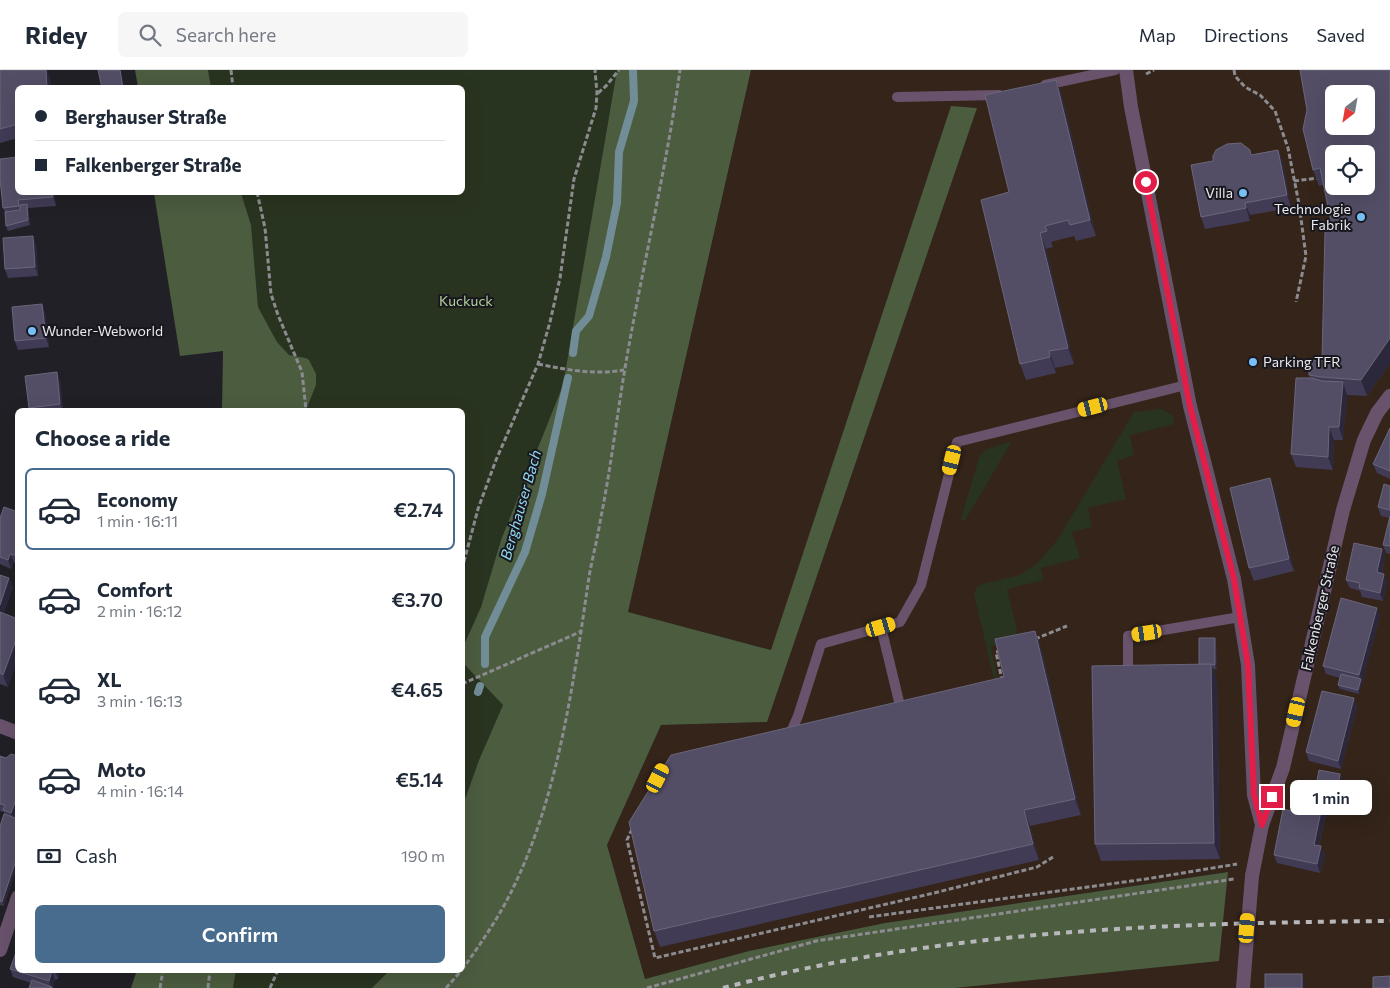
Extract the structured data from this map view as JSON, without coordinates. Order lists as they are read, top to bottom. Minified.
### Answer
{"streets":{"street":["Falkenberger Straße"]},"water":["Berghauser Bach"],"parks":["Kuckuck"],"places":["Villa","Technologie Fabrik","Wunder-Webworld","Parking TFR"],"north":"bottom left","page":{"header":"Ridey","search":"Search here","nav":["Map","Directions","Saved"],"banner":["Berghauser Straße","Falkenberger Straße"],"heading":"Choose a ride","list":[{"name":"Economy","note":"1 min · 16:11","value":"€2.74"},{"name":"Comfort","note":"2 min · 16:12","value":"€3.70"},{"name":"XL","note":"3 min · 16:13","value":"€4.65"},{"name":"Moto","note":"4 min · 16:14","value":"€5.14"}],"bubble":"1 min","pay":["Cash","190 m"],"buttons":"Confirm"}}
